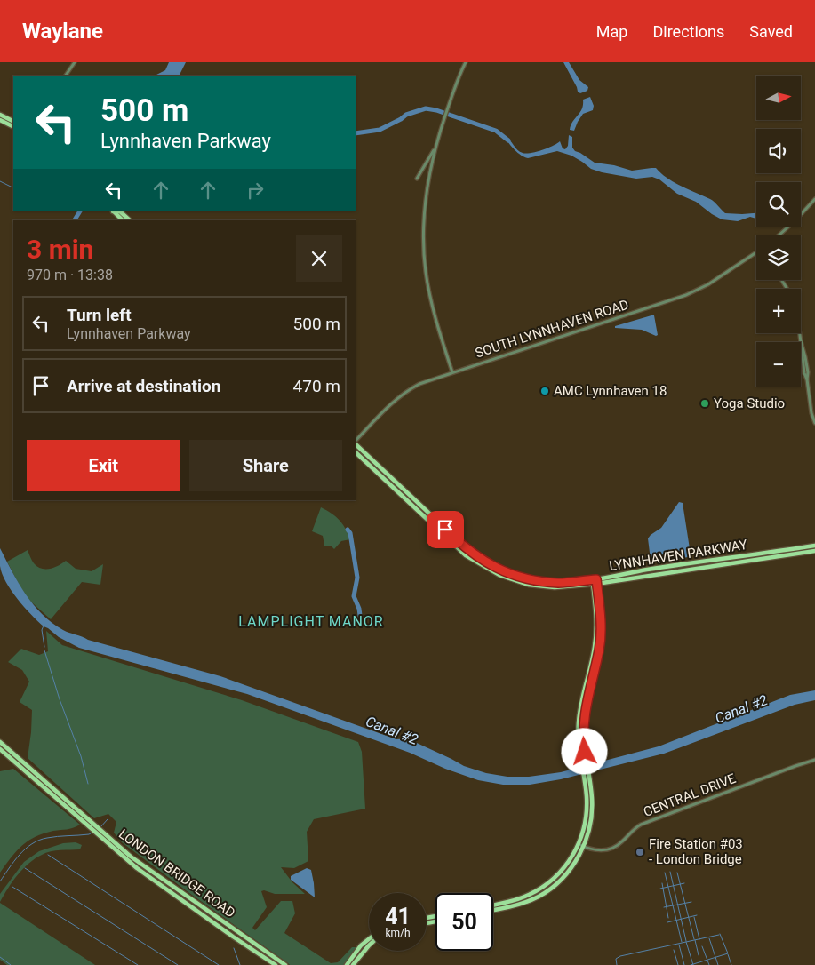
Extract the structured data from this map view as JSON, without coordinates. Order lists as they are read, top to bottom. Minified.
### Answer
{"streets":{"main road":["LYNNHAVEN PARKWAY","LONDON BRIDGE ROAD"],"street":["SOUTH LYNNHAVEN ROAD","CENTRAL DRIVE"]},"districts":["LAMPLIGHT MANOR"],"water":["Canal #2"],"places":["AMC Lynnhaven 18","Yoga Studio","Fire Station #03 - London Bridge"],"north":"right","page":{"header":"Waylane","nav":["Map","Directions","Saved"],"map_buttons":["+","−"],"turn":["500 m","Lynnhaven Parkway"],"heading":["3 min","970 m · 13:38"],"list":[{"name":"Turn left","note":"Lynnhaven Parkway","value":"500 m"},{"name":"Arrive at destination","value":"470 m"}],"buttons":["Exit","Share"],"speed":"41 km/h","limit":"50"}}
